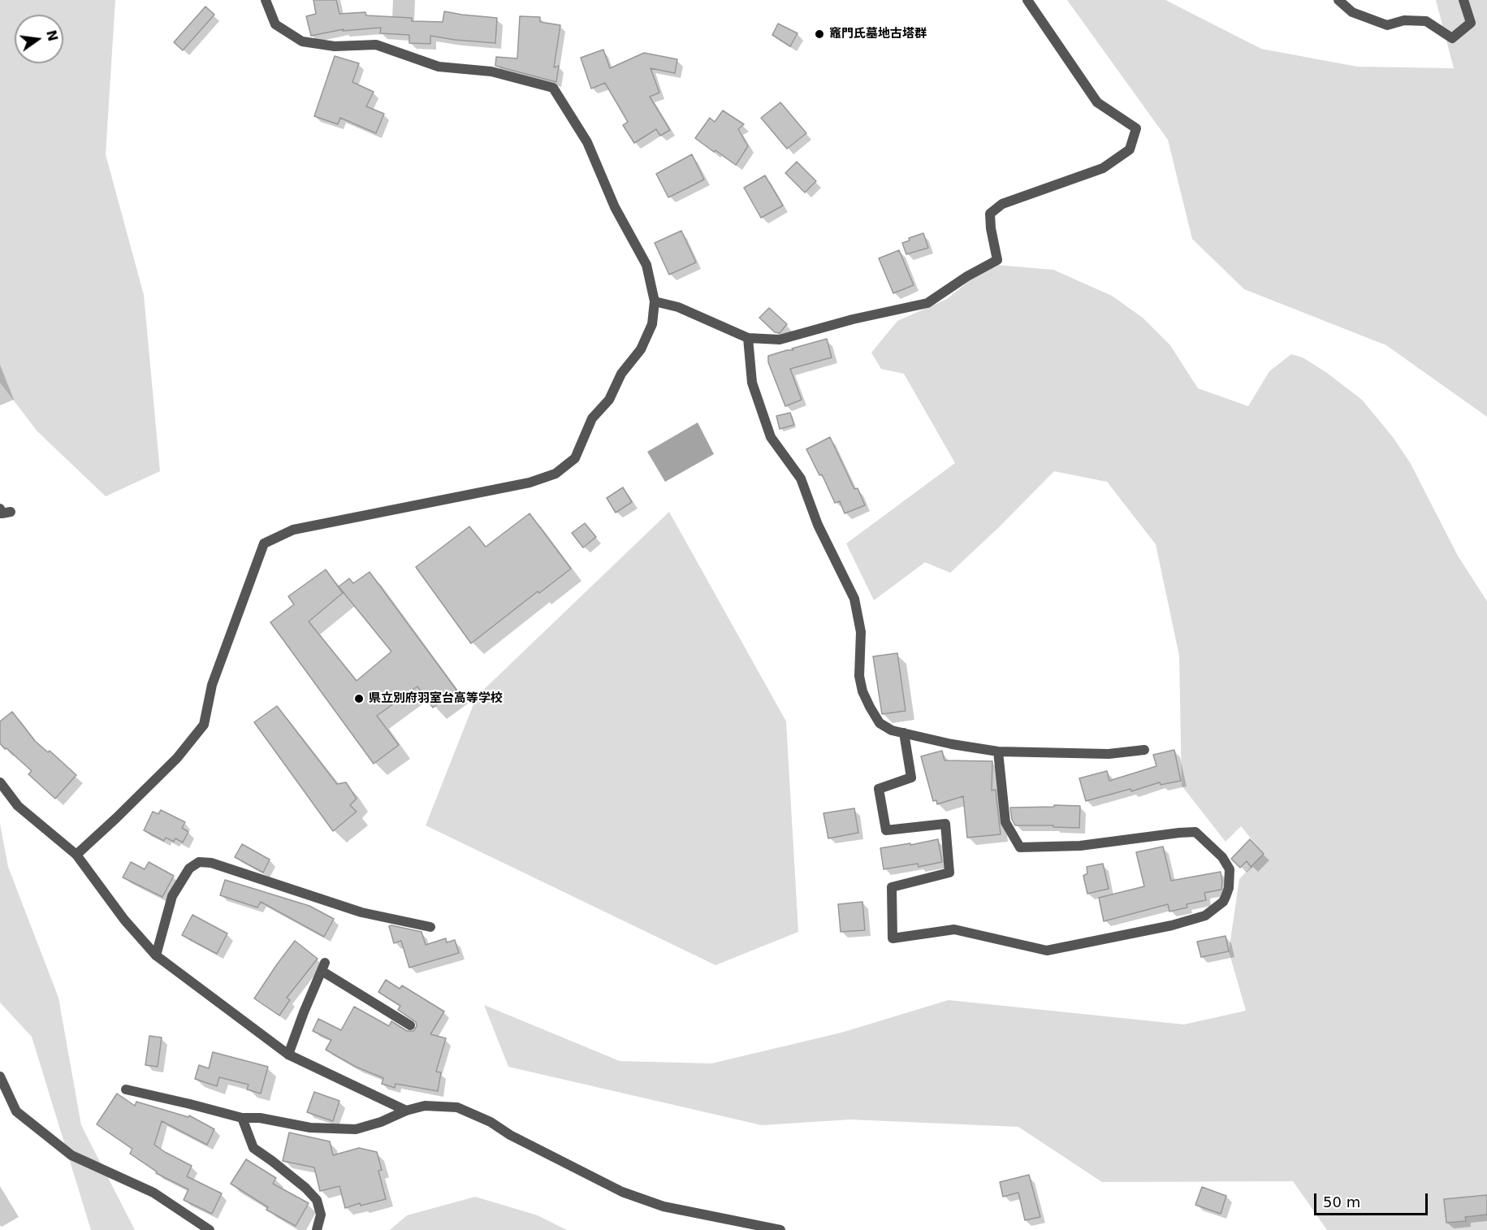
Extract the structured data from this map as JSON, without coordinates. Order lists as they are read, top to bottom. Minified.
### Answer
{"places":["竈門氏墓地古塔群","県立別府羽室台高等学校"],"scale_bar":"50 m","north":"right"}
